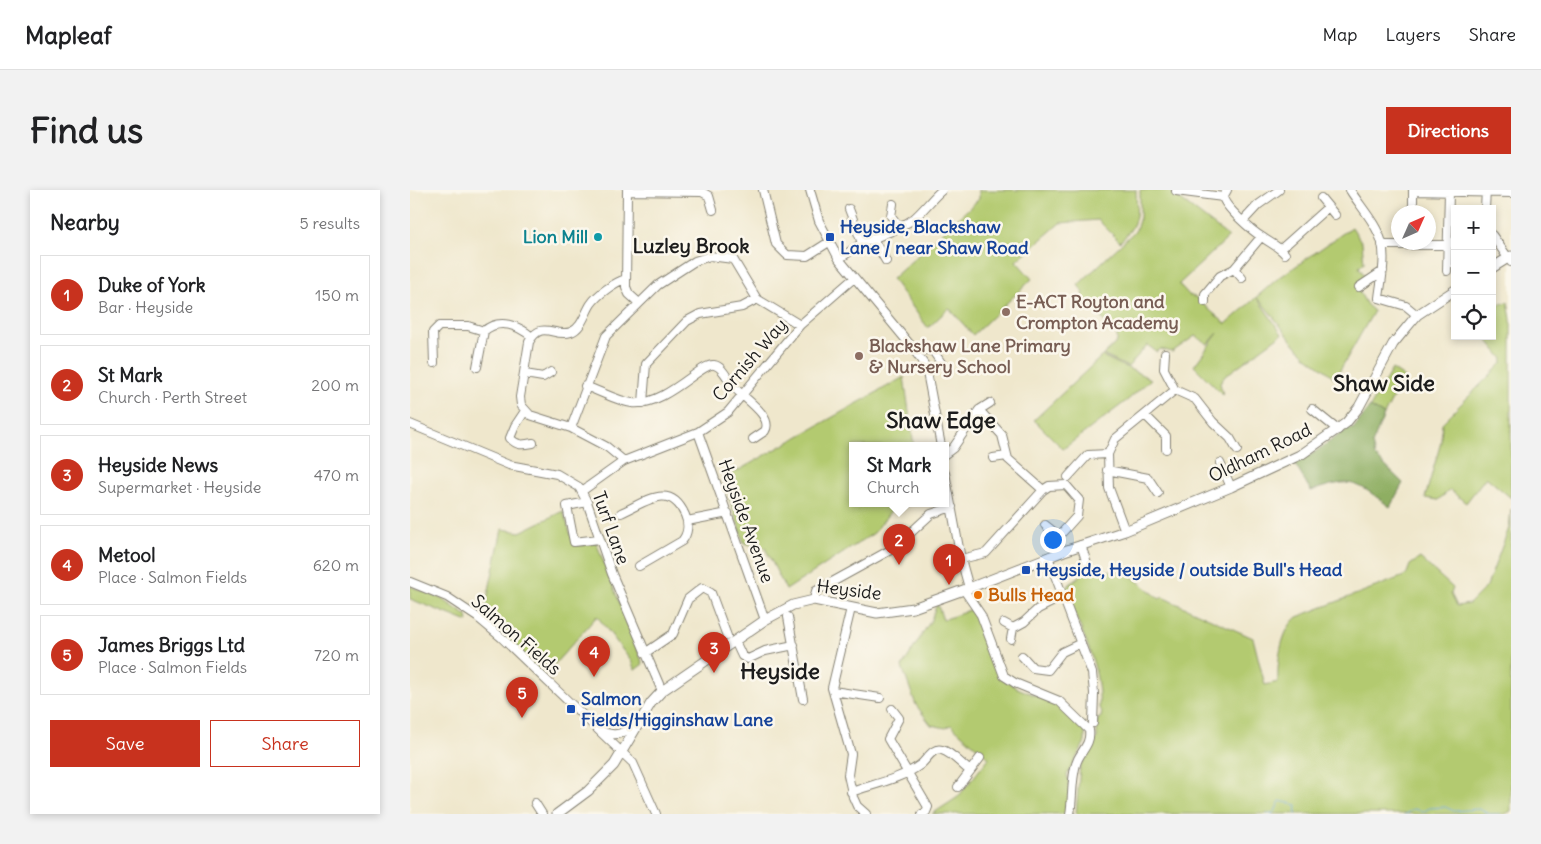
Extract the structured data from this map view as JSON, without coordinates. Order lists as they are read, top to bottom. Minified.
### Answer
{"streets":{"main road":["Oldham Road","Heyside"],"street":["Cornish Way","Heyside Avenue","Turf Lane","Salmon Fields"]},"crossings":[["Cornish Way","Heyside Avenue"],["Cornish Way","Turf Lane"],["Oldham Road","Heyside"],["Heyside Avenue","Heyside"],["Turf Lane","Heyside"],["Heyside","Salmon Fields"]],"districts":["Luzley Brook","Shaw Side","Shaw Edge","Heyside"],"places":{"other":["Lion Mill","E-ACT Royton and Crompton Academy","Blackshaw Lane Primary & Nursery School","Bulls Head"],"transit":["Heyside, Blackshaw Lane / near Shaw Road","Heyside, Heyside / outside Bull's Head","Salmon Fields/Higginshaw Lane"]},"north":"top right","page":{"header":"Mapleaf","nav":["Map","Layers","Share"],"buttons":["Directions",["Save","Share"]],"title":"Find us","heading":["Nearby","5 results"],"map_buttons":["+","−"],"list":[{"mark":"1","name":"Duke of York","note":"Bar · Heyside","value":"150 m"},{"mark":"2","name":"St Mark","note":"Church · Perth Street","value":"200 m"},{"mark":"3","name":"Heyside News","note":"Supermarket · Heyside","value":"470 m"},{"mark":"4","name":"Metool","note":"Place · Salmon Fields","value":"620 m"},{"mark":"5","name":"James Briggs Ltd","note":"Place · Salmon Fields","value":"720 m"}],"popup":["St Mark","Church"],"pins":["2","1","3","4","5"]}}
